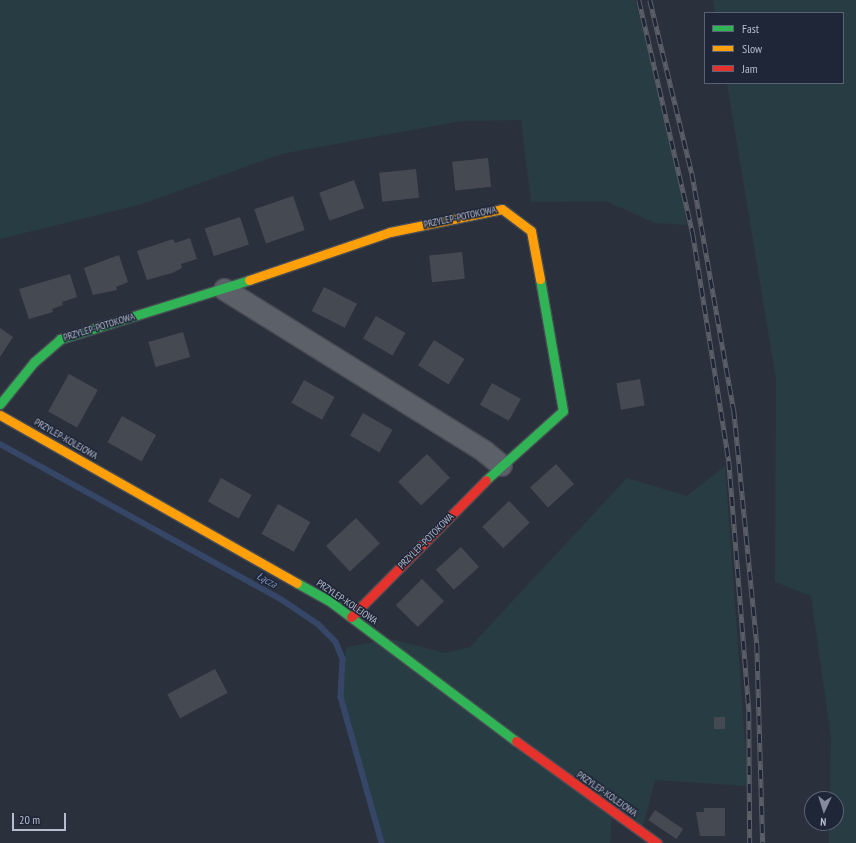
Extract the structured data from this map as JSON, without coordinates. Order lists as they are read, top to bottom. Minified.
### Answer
{"streets":{"street":["PRZYLEP-POTOKOWA","PRZYLEP-KOLEJOWA"]},"crossings":[["PRZYLEP-POTOKOWA","PRZYLEP-KOLEJOWA"]],"water":["Łącza"],"legend":["Fast","Slow","Jam"],"scale_bar":"20 m","north":"bottom"}
